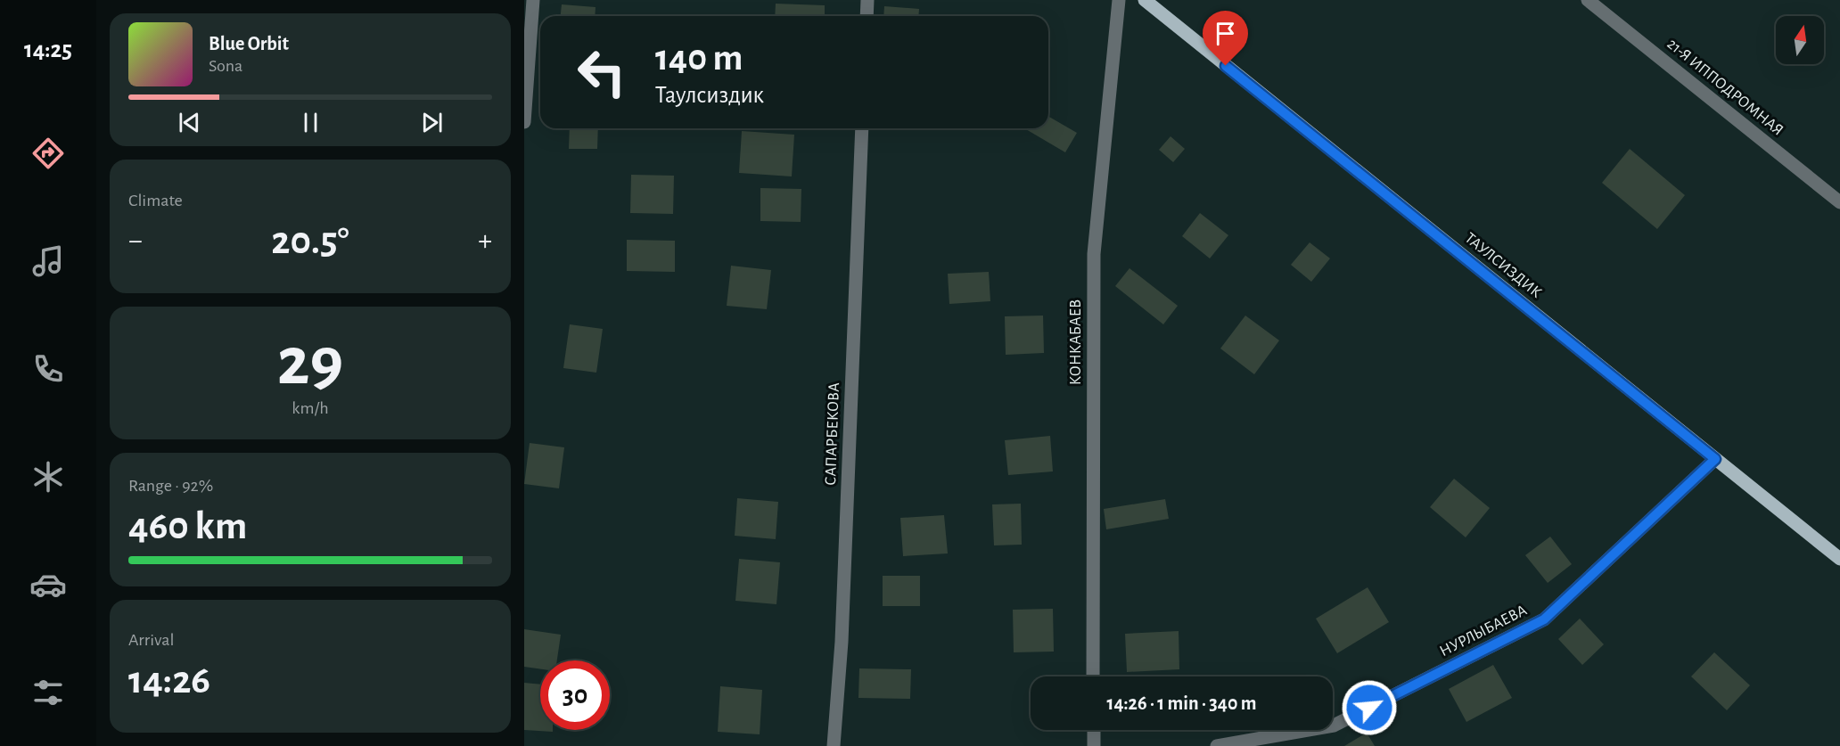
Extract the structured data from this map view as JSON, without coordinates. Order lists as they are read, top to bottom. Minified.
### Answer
{"streets":{"main road":["ТАУЛСИЗДИК"],"street":["21-Я ИППОДРОМНАЯ","КОНКАБАЕВ","САПАРБЕКОВА","НУРЛЫБАЕВА"]},"crossings":[["ТАУЛСИЗДИК","НУРЛЫБАЕВА"]],"north":"top","page":{"tabs":"14:25","turn":["140 m","Таулсиздик"],"song":["Blue Orbit","Sona"],"tile":["Climate",["29","km/h"],["Range · 92%","460 km"],["Arrival","14:26"]],"heat":["−","20.5°","+"],"limit":"30","trip":"14:26 · 1 min · 340 m"}}
